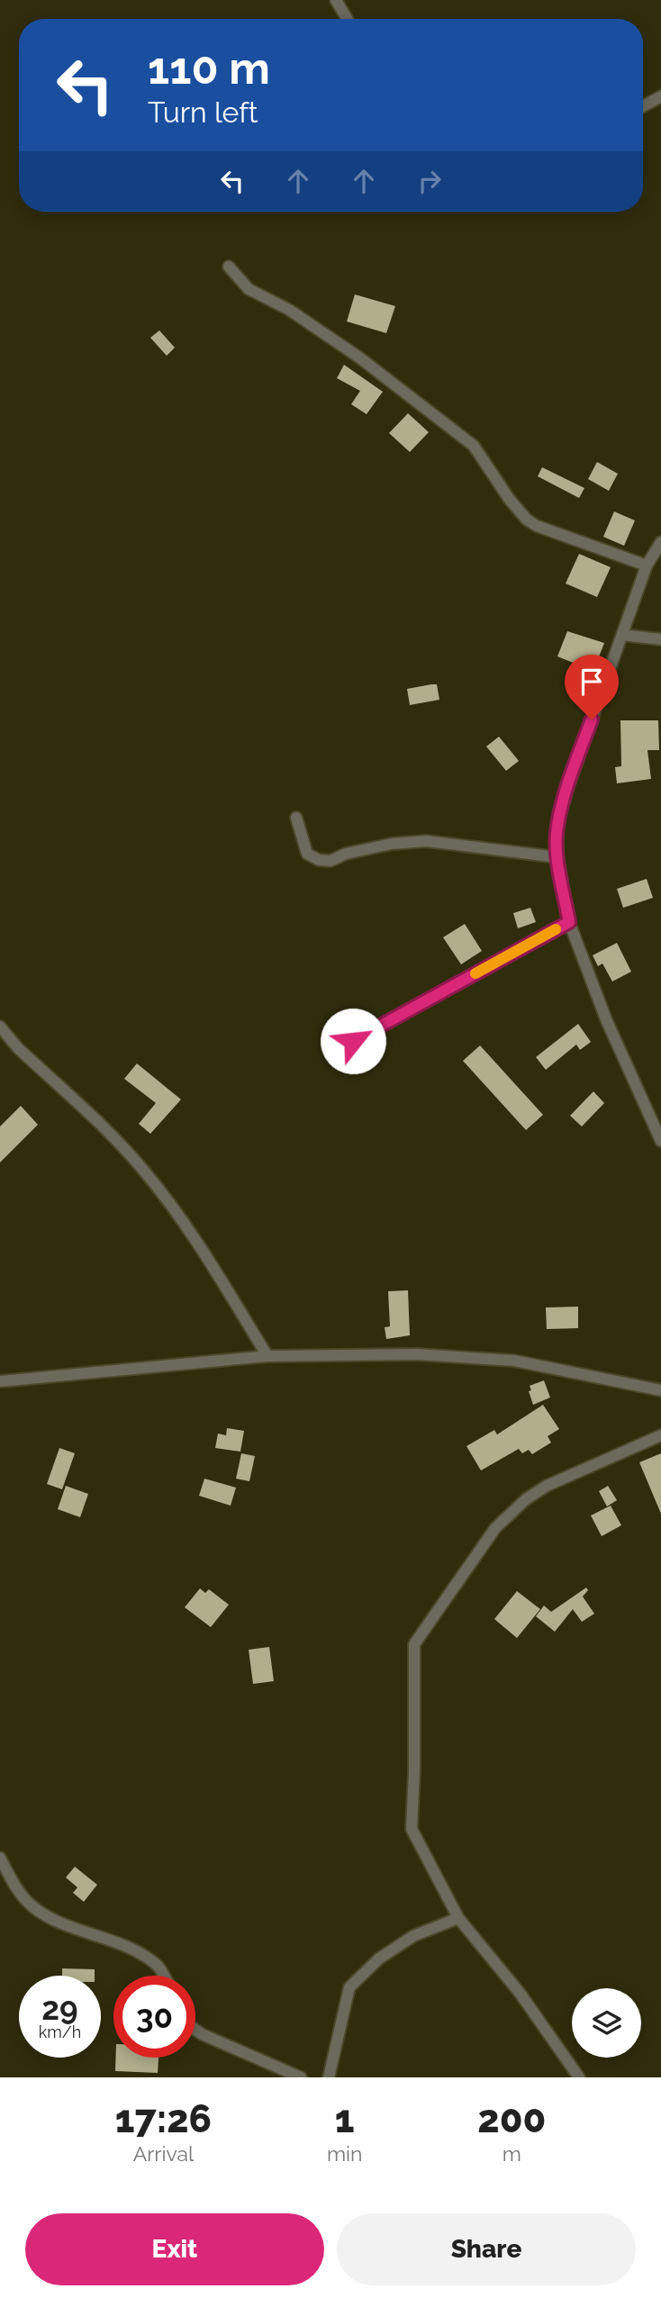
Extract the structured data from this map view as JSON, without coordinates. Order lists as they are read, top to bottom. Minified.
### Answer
{"page":{"turn":["110 m","Turn left"],"speed":"29 km/h","limit":"30","eta":["17:26","Arrival","1","min","200","m"],"buttons":["Exit","Share"]}}
